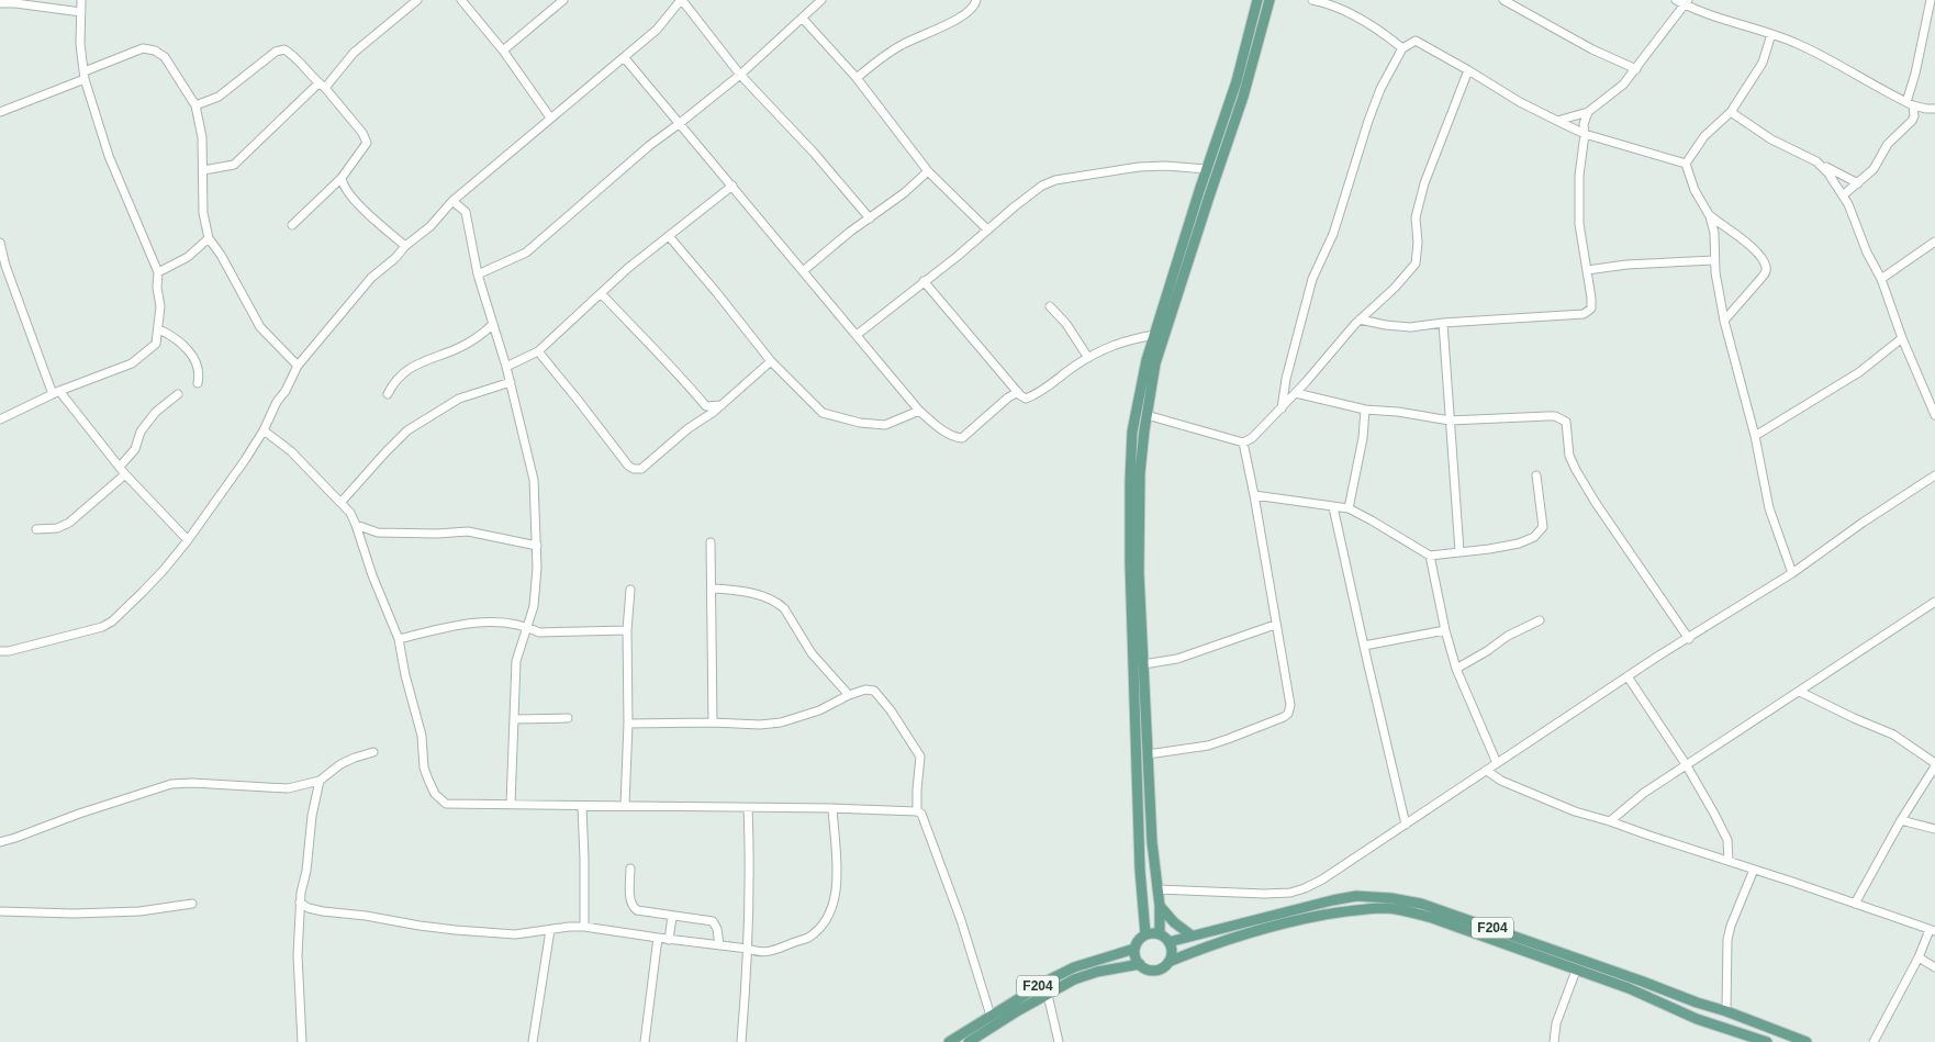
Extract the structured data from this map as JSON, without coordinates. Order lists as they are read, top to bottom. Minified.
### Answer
{"streets":{"main road":["F204"]}}
